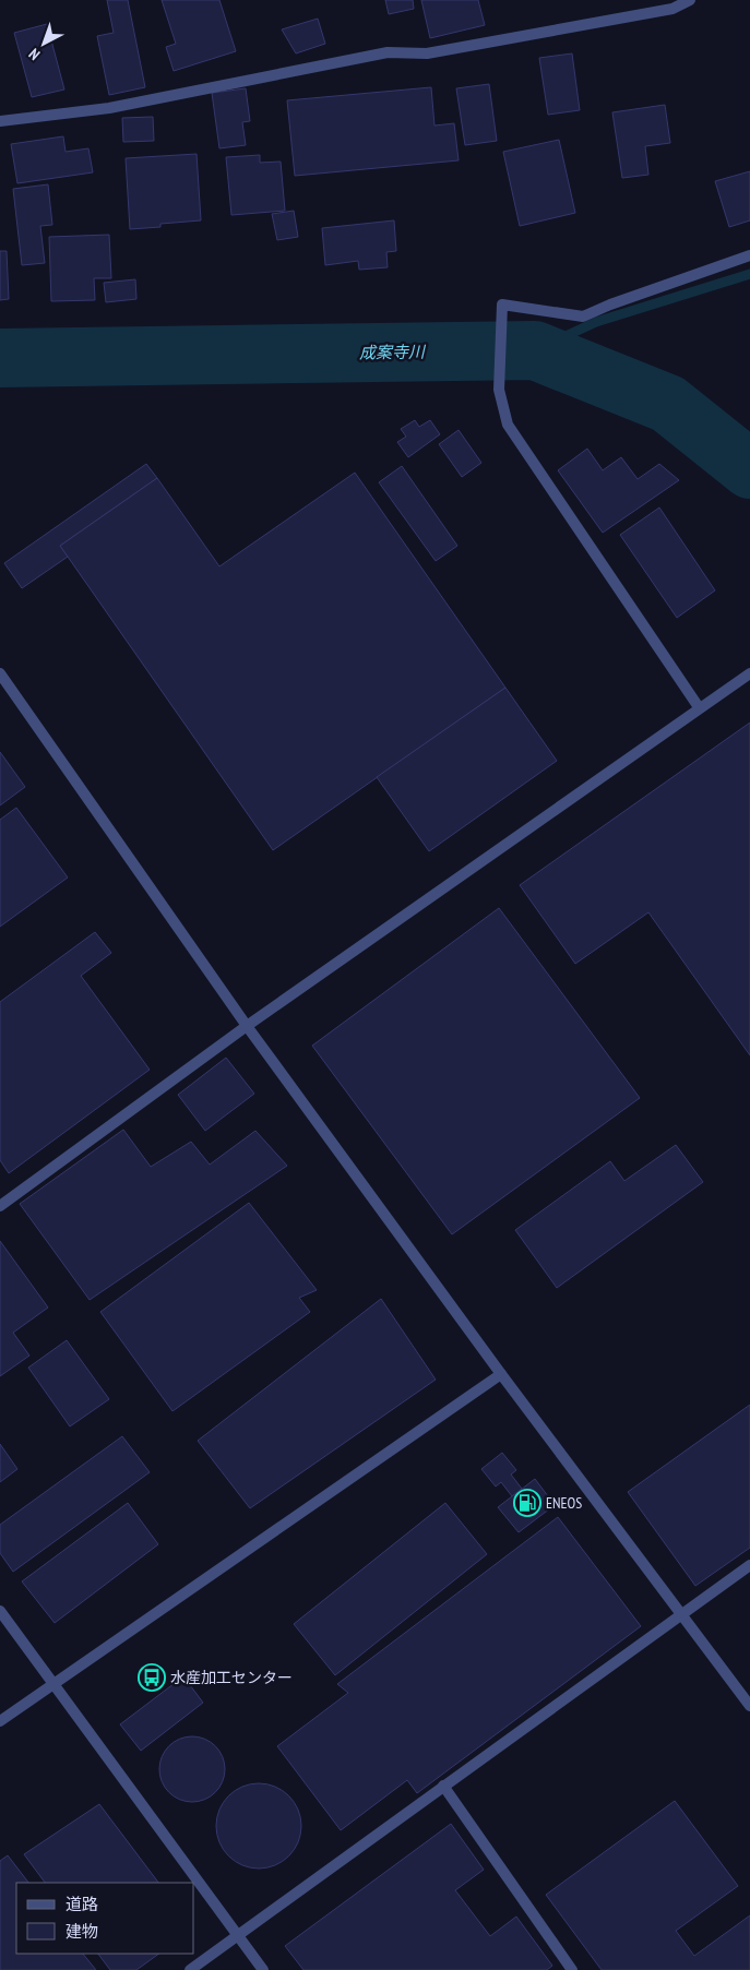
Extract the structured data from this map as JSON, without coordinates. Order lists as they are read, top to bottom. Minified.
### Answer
{"water":["成案寺川"],"places":{"fuel station":["ENEOS"],"bus stop":["水産加工センター"]},"legend":["道路","建物"],"north":"bottom left"}
